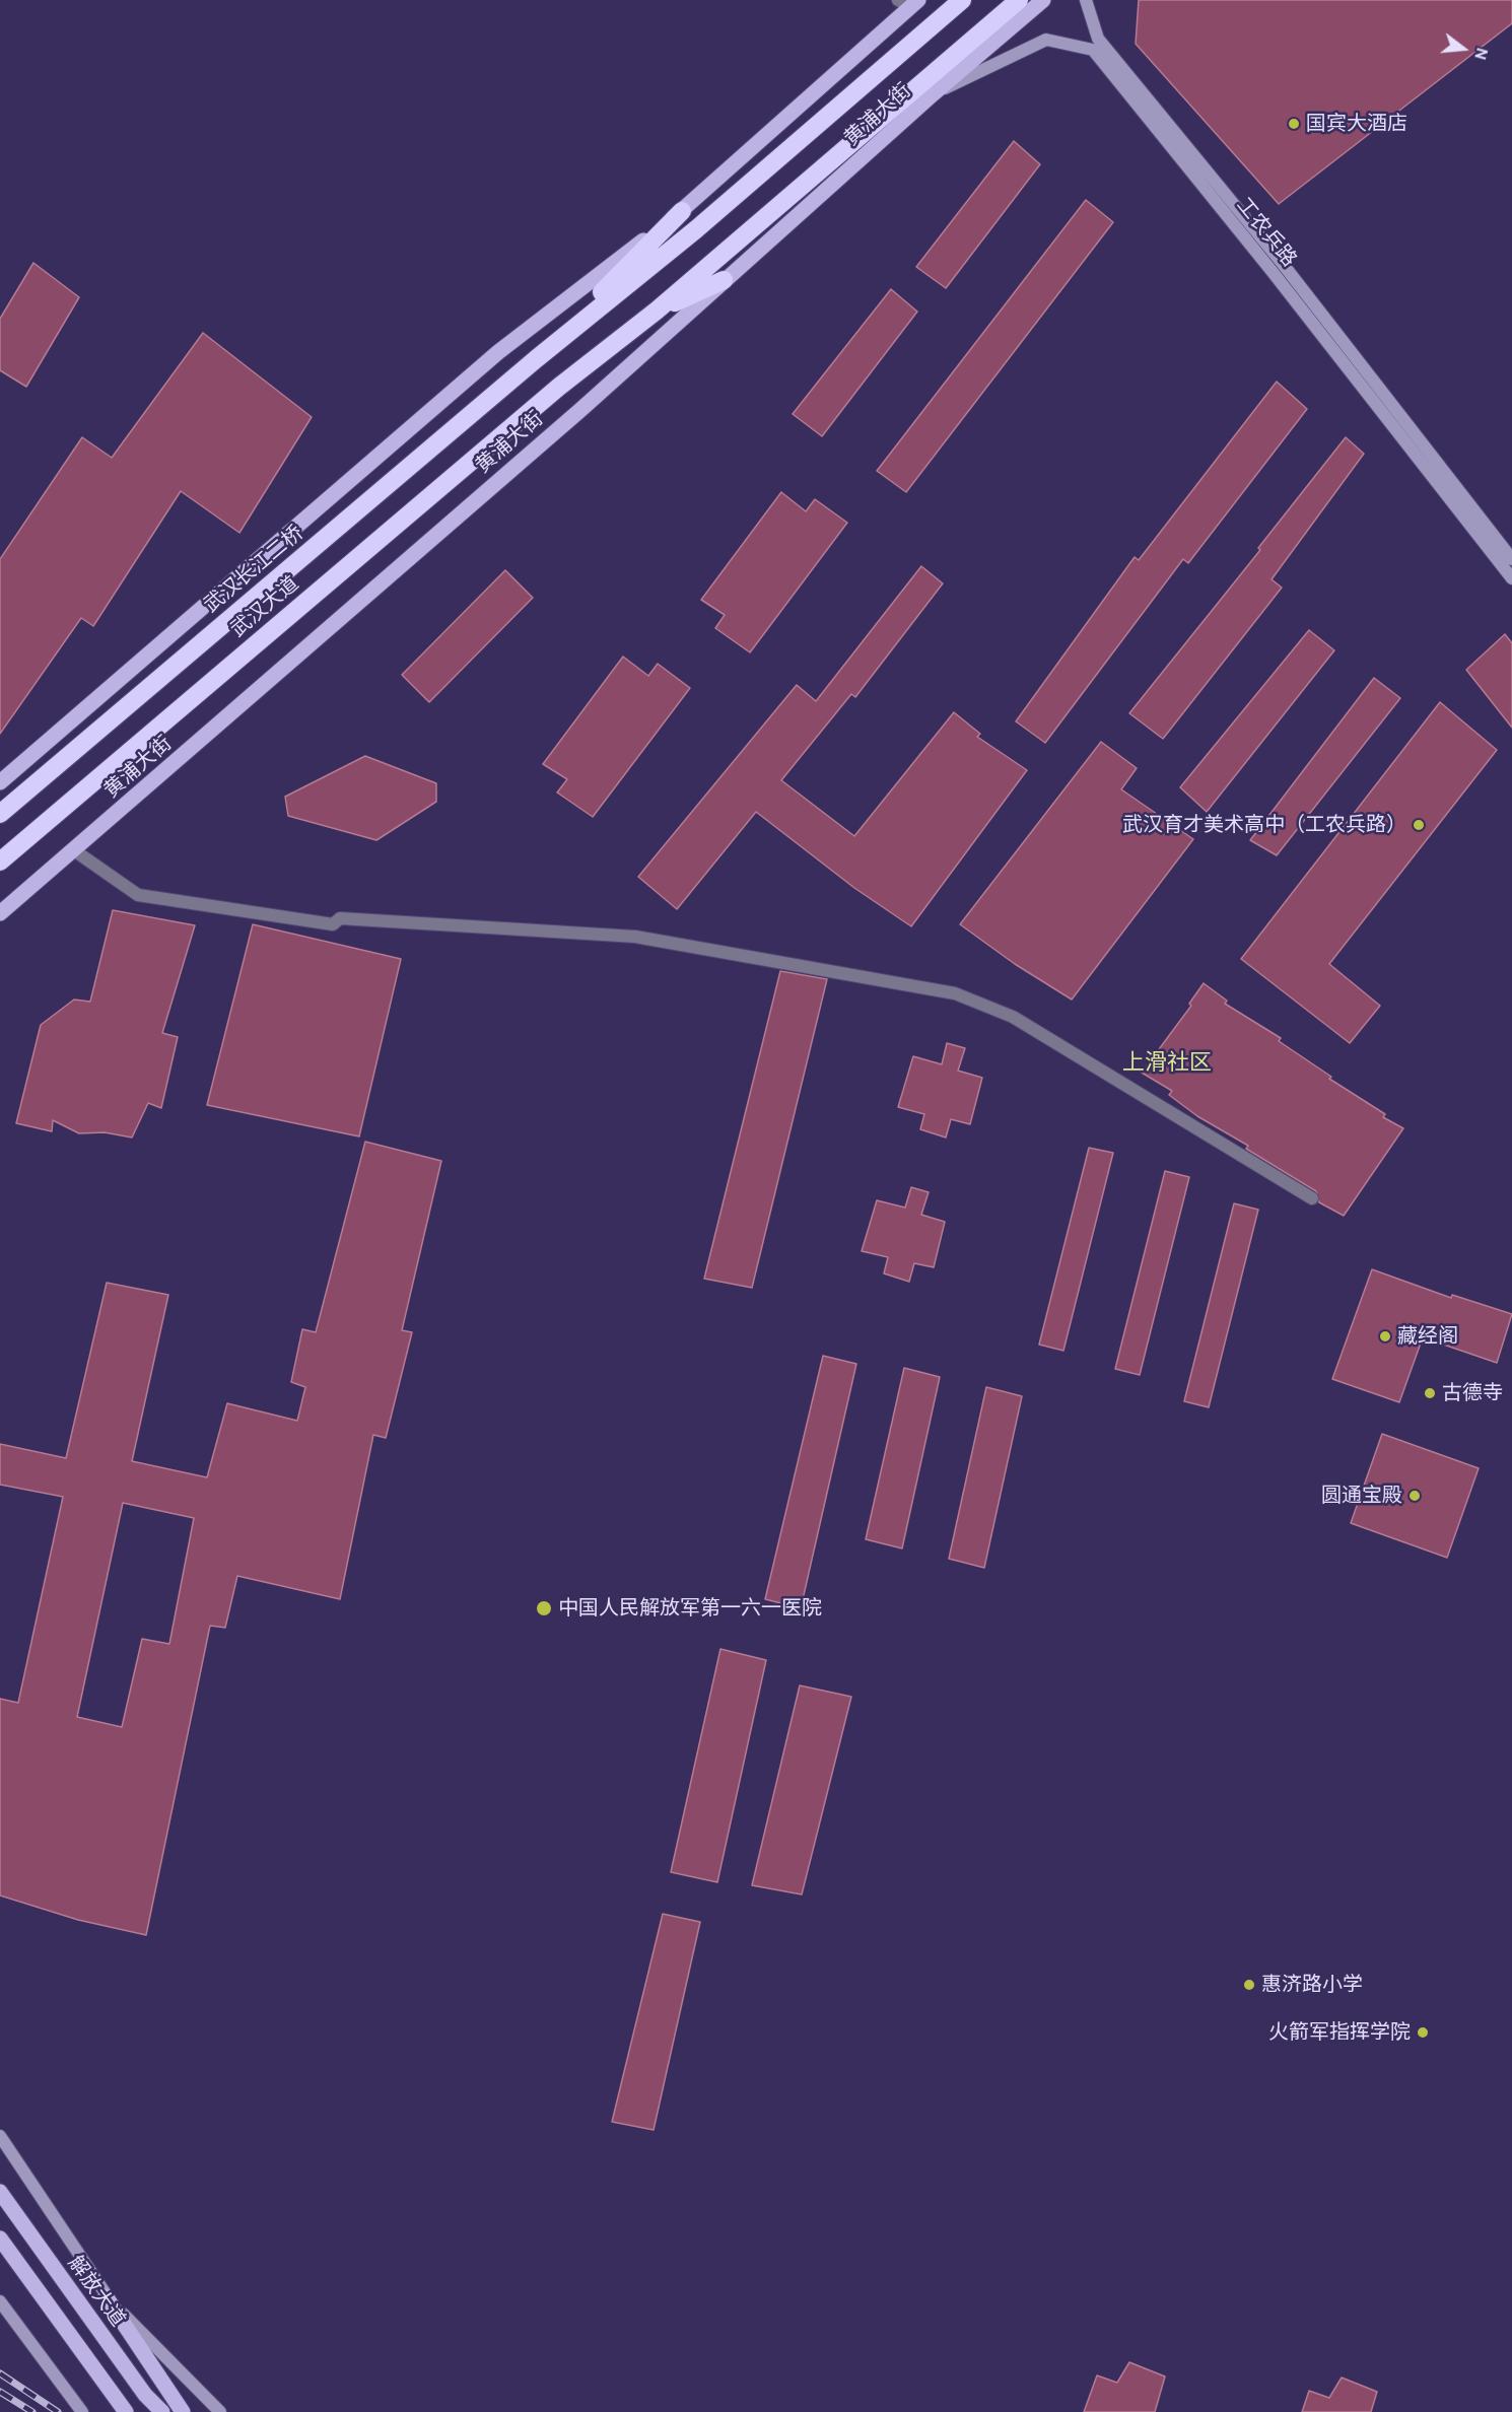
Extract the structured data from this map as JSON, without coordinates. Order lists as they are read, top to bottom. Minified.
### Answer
{"streets":{"highway":["武汉长江二桥","武汉大道"],"main road":["黄浦大街","解放大道"],"street":["工农兵路"]},"crossings":[["黄浦大街","工农兵路"]],"districts":["上滑社区"],"places":["国宾大酒店","武汉育才美术高中（工农兵路）","藏经阁","古德寺","圆通宝殿","中国人民解放军第一六一医院","惠济路小学","火箭军指挥学院"],"north":"right"}
